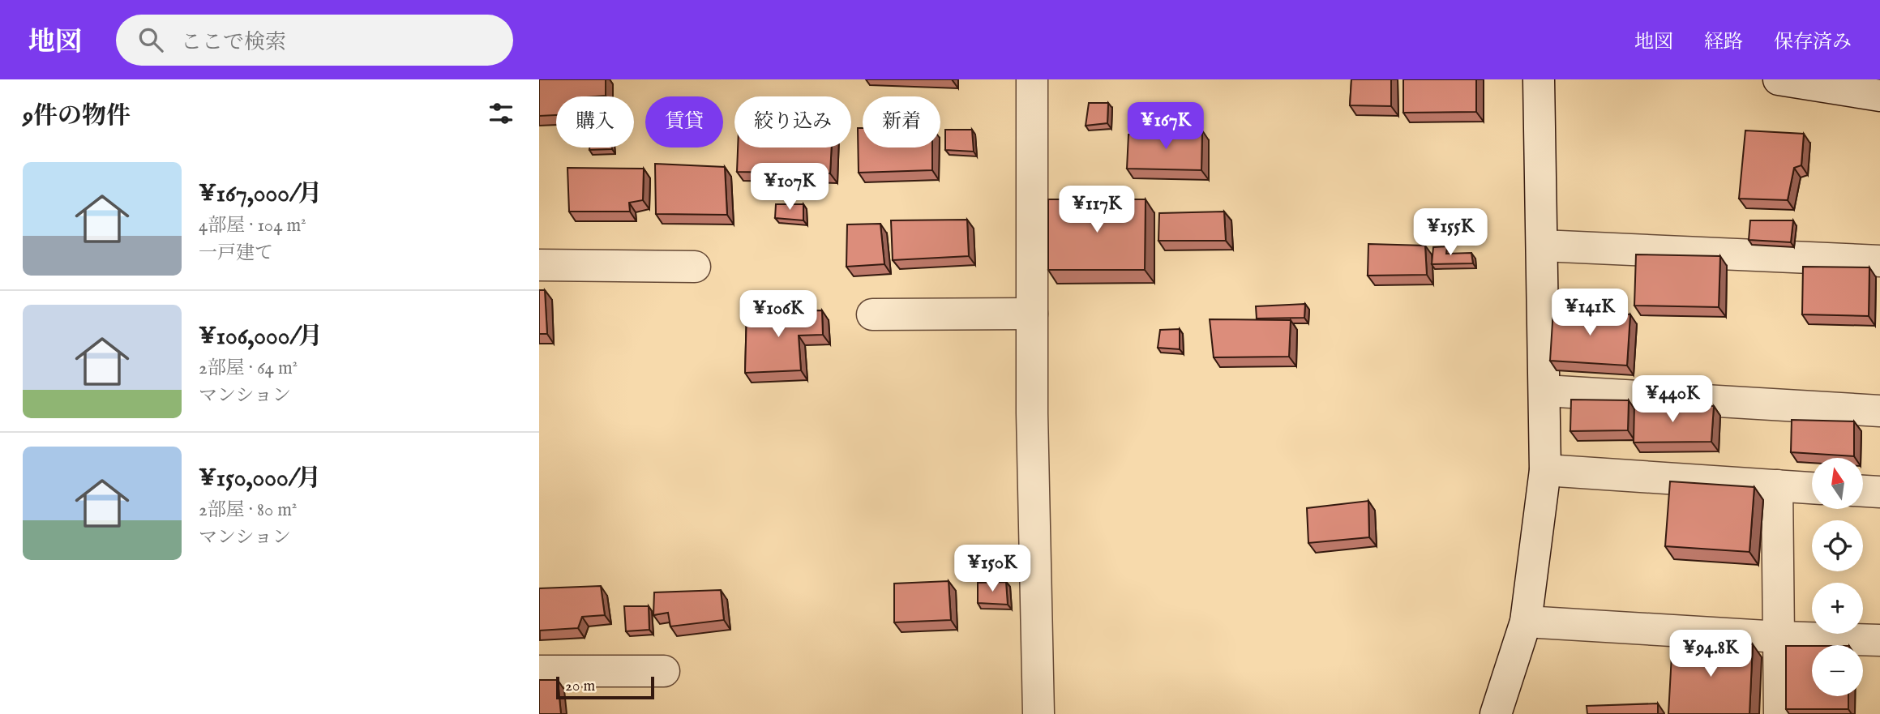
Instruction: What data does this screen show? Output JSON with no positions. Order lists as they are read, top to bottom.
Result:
{
  "scale_bar": "20 m",
  "north": "top",
  "page": {
    "header": "地図",
    "search": "ここで検索",
    "nav": ["地図", "経路", "保存済み"],
    "heading": "9件の物件",
    "chip": [
      "購入",
      "賃貸",
      "絞り込み",
      "新着"
    ],
    "price": [
      "¥167K",
      "¥107K",
      "¥117K",
      "¥155K",
      "¥141K",
      "¥106K",
      "¥440K",
      "¥150K",
      "¥94.8K"
    ],
    "list": [
      {
        "name": "¥167,000/月",
        "note": "4部屋 · 104 m² · 一戸建て"
      },
      {
        "name": "¥106,000/月",
        "note": "2部屋 · 64 m² · マンション"
      },
      {
        "name": "¥150,000/月",
        "note": "2部屋 · 80 m² · マンション"
      }
    ],
    "map_buttons": ["+", "−"],
    "scale": "20 m"
  }
}
